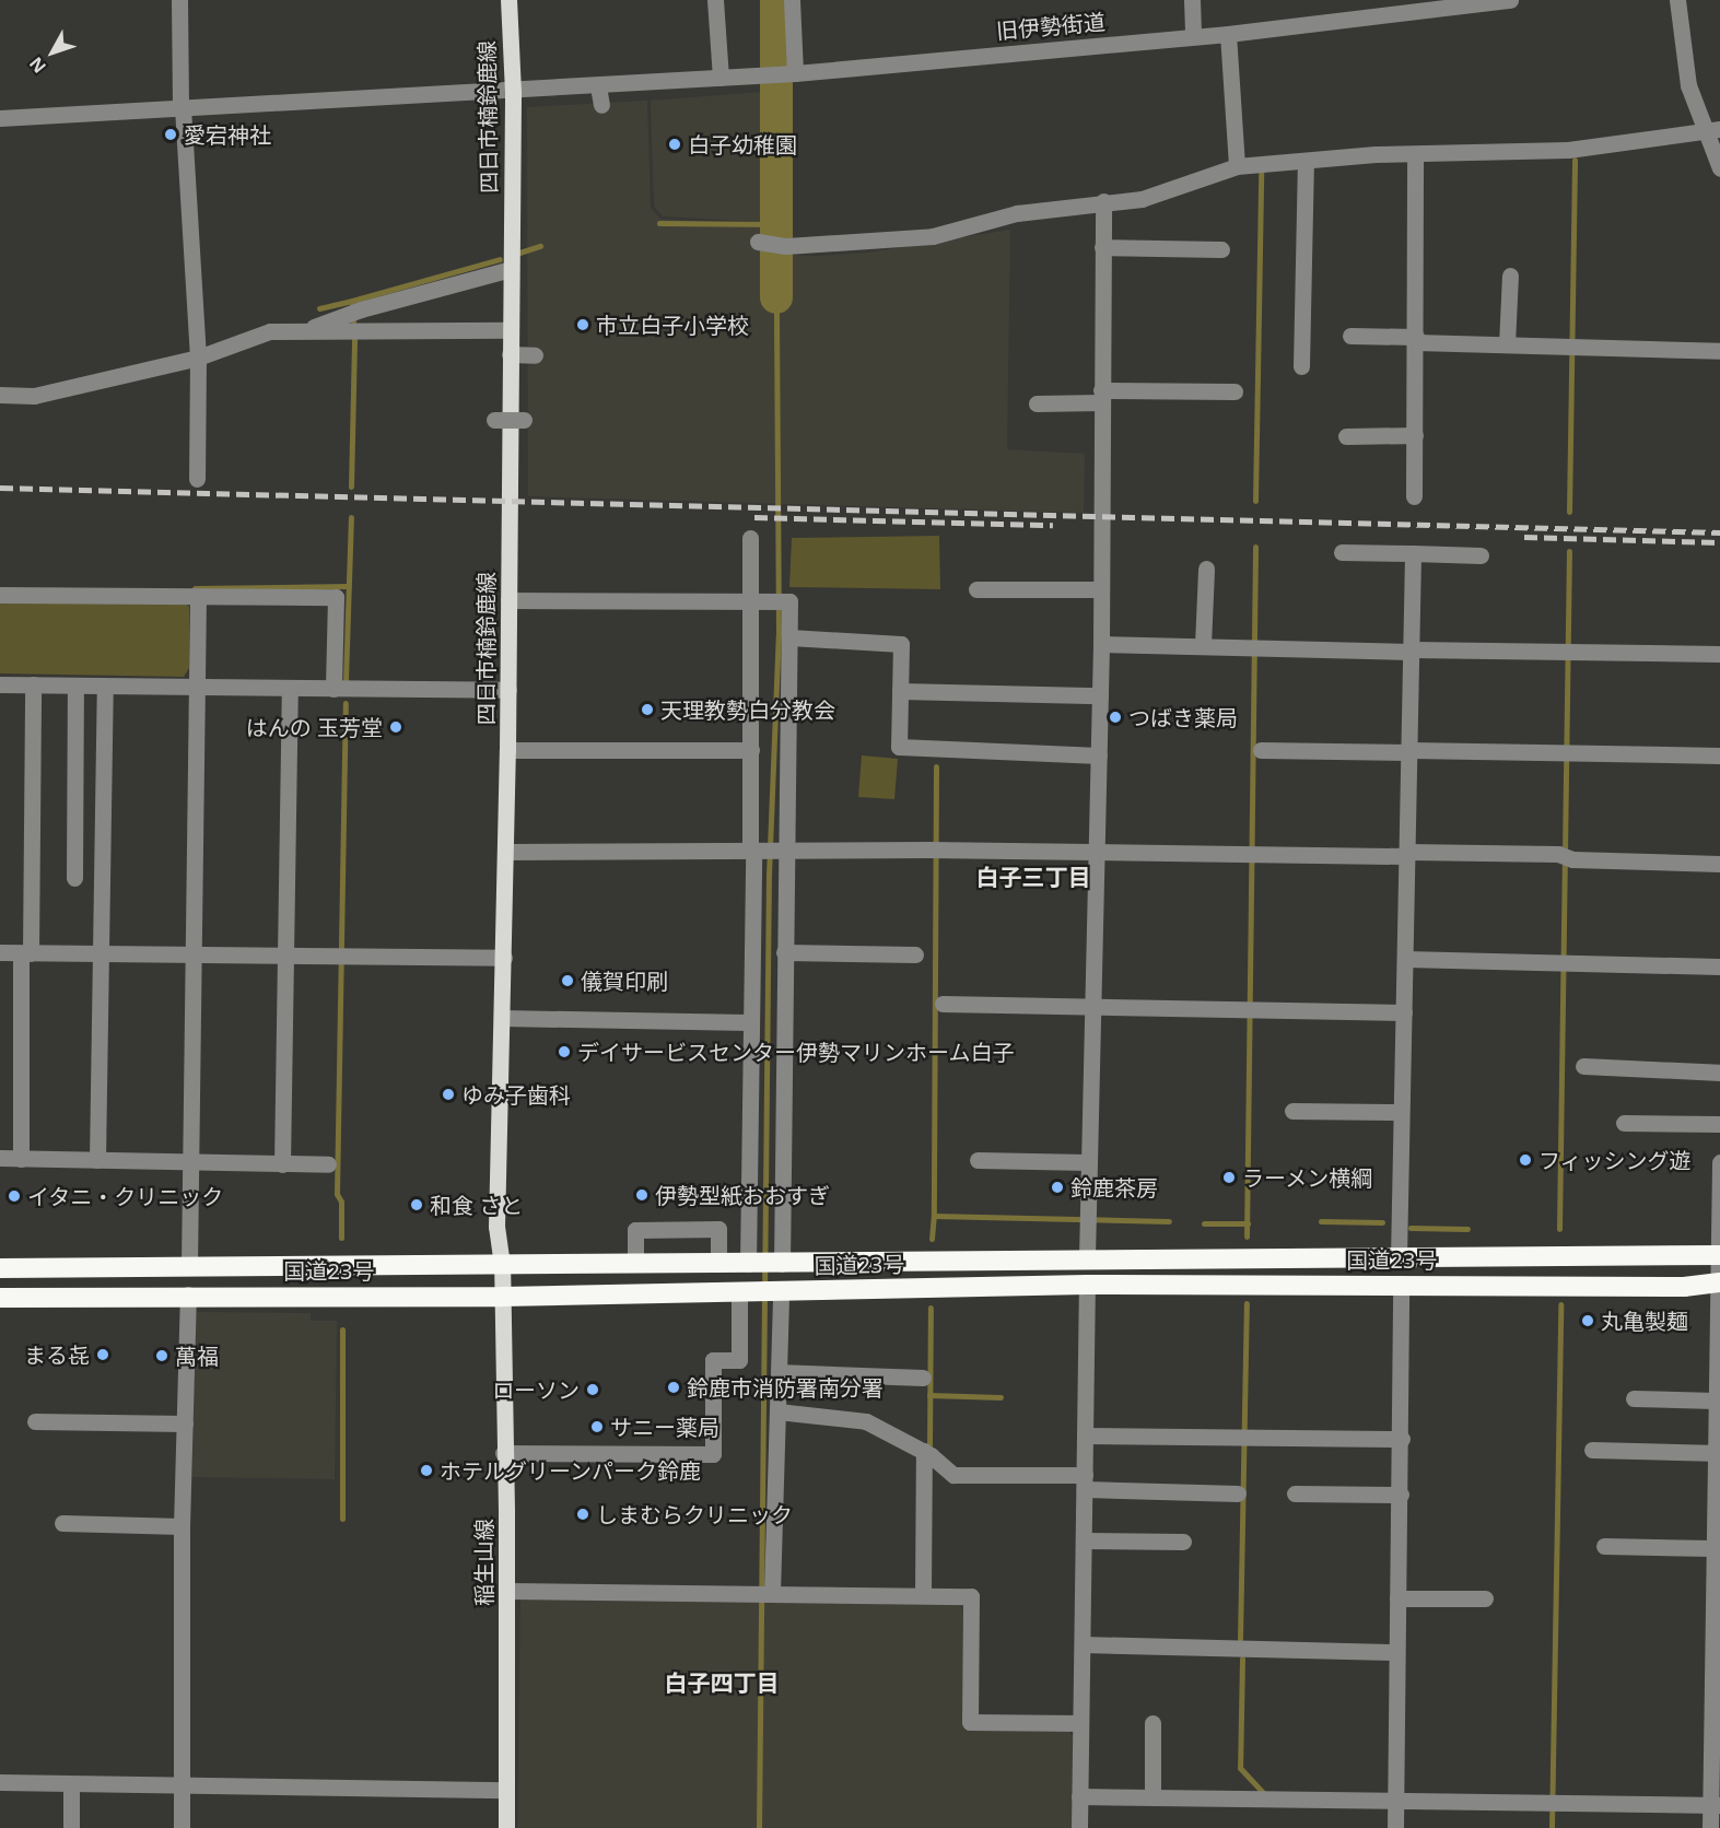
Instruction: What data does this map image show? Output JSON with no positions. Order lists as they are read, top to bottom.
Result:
{
  "streets": {
    "highway": ["国道23号"],
    "main road": ["四日市楠鈴鹿線", "稲生山線"],
    "street": ["旧伊勢街道"]
  },
  "crossings": [
    ["旧伊勢街道", "四日市楠鈴鹿線"],
    ["四日市楠鈴鹿線", "国道23号"],
    ["四日市楠鈴鹿線", "稲生山線"],
    ["国道23号", "稲生山線"]
  ],
  "districts": ["白子三丁目", "白子四丁目"],
  "places": [
    "愛宕神社",
    "白子幼稚園",
    "市立白子小学校",
    "天理教勢白分教会",
    "つばき薬局",
    "はんの 玉芳堂",
    "儀賀印刷",
    "デイサービスセンター伊勢マリンホーム白子",
    "ゆみ子歯科",
    "フィッシング遊",
    "ラーメン横綱",
    "鈴鹿茶房",
    "伊勢型紙おおすぎ",
    "イタニ・クリニック",
    "和食 さと",
    "丸亀製麺",
    "まる㐂",
    "萬福",
    "鈴鹿市消防署南分署",
    "ローソン",
    "サニー薬局",
    "ホテルグリーンパーク鈴鹿",
    "しまむらクリニック"
  ],
  "north": "bottom left"
}
